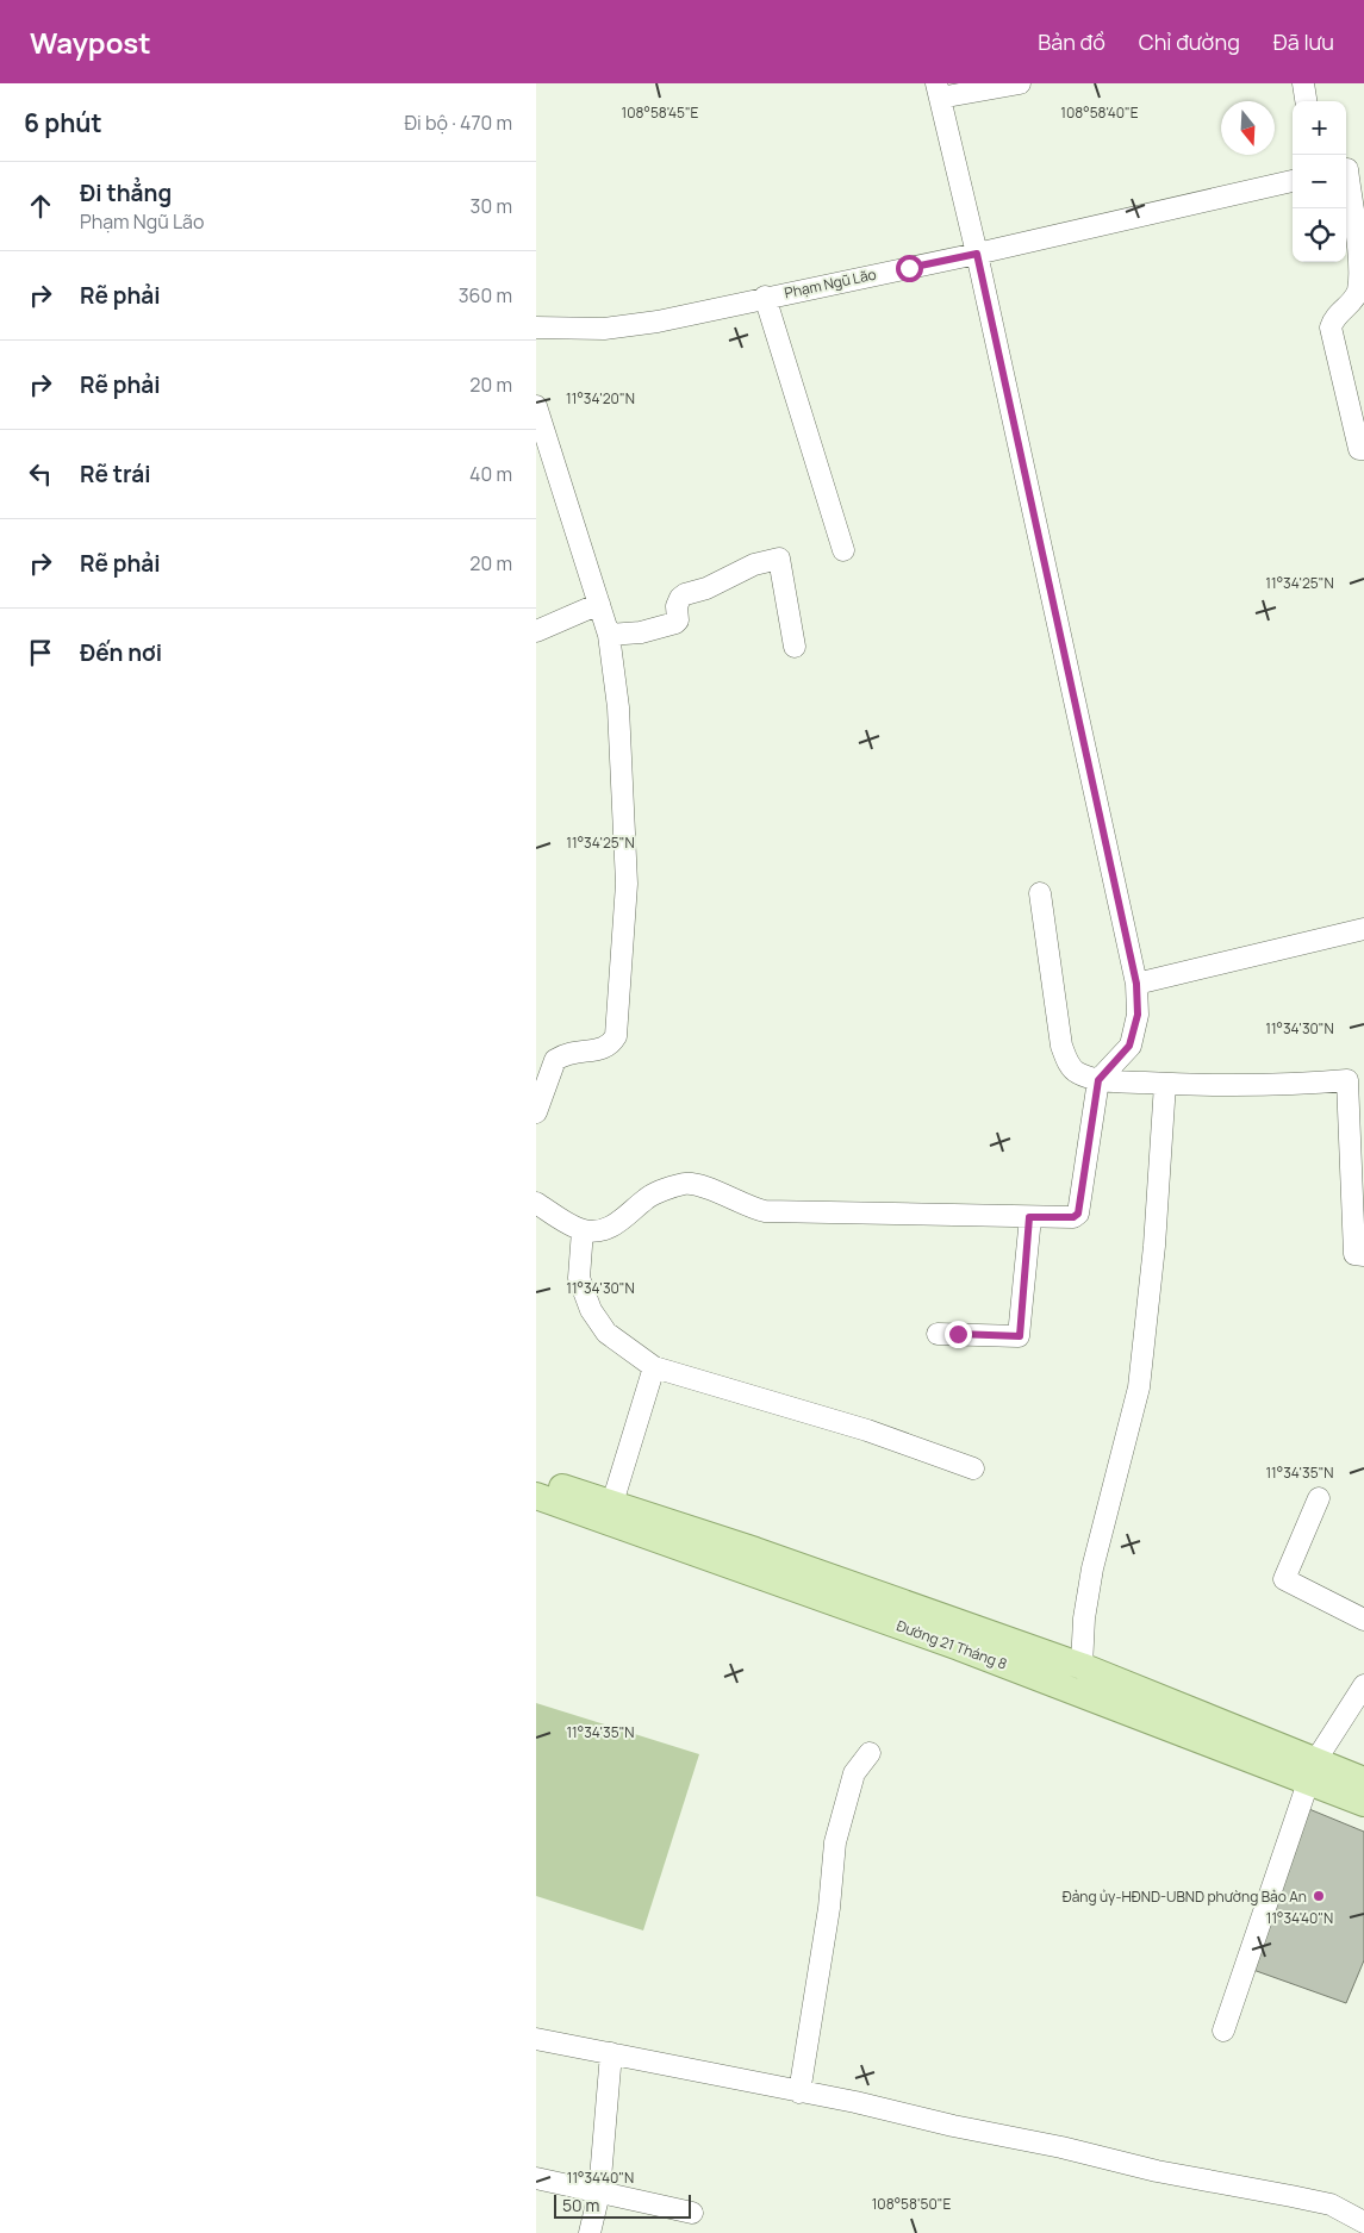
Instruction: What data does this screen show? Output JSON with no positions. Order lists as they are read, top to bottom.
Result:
{
  "streets": {
    "main road": ["Đường 21 Tháng 8"],
    "street": ["Phạm Ngũ Lão"]
  },
  "places": ["Đảng ủy-HĐND-UBND phường Bảo An"],
  "scale_bar": "50 m",
  "north": "bottom",
  "page": {
    "header": "Waypost",
    "nav": ["Bản đồ", "Chỉ đường", "Đã lưu"],
    "heading": ["6 phút", "Đi bộ · 470 m"],
    "map_buttons": ["+", "−"],
    "list": [
      ["Đi thẳng", "Phạm Ngũ Lão", "30 m"],
      ["Rẽ phải", "360 m"],
      ["Rẽ phải", "20 m"],
      ["Rẽ trái", "40 m"],
      ["Rẽ phải", "20 m"],
      "Đến nơi"
    ],
    "scale": "50 m"
  },
  "coordinates": [
    "108°58'45\"E",
    "108°58'40\"E",
    "11°34'20\"N",
    "11°34'25\"N",
    "11°34'30\"N",
    "11°34'35\"N",
    "11°34'40\"N",
    "108°58'50\"E"
  ]
}
